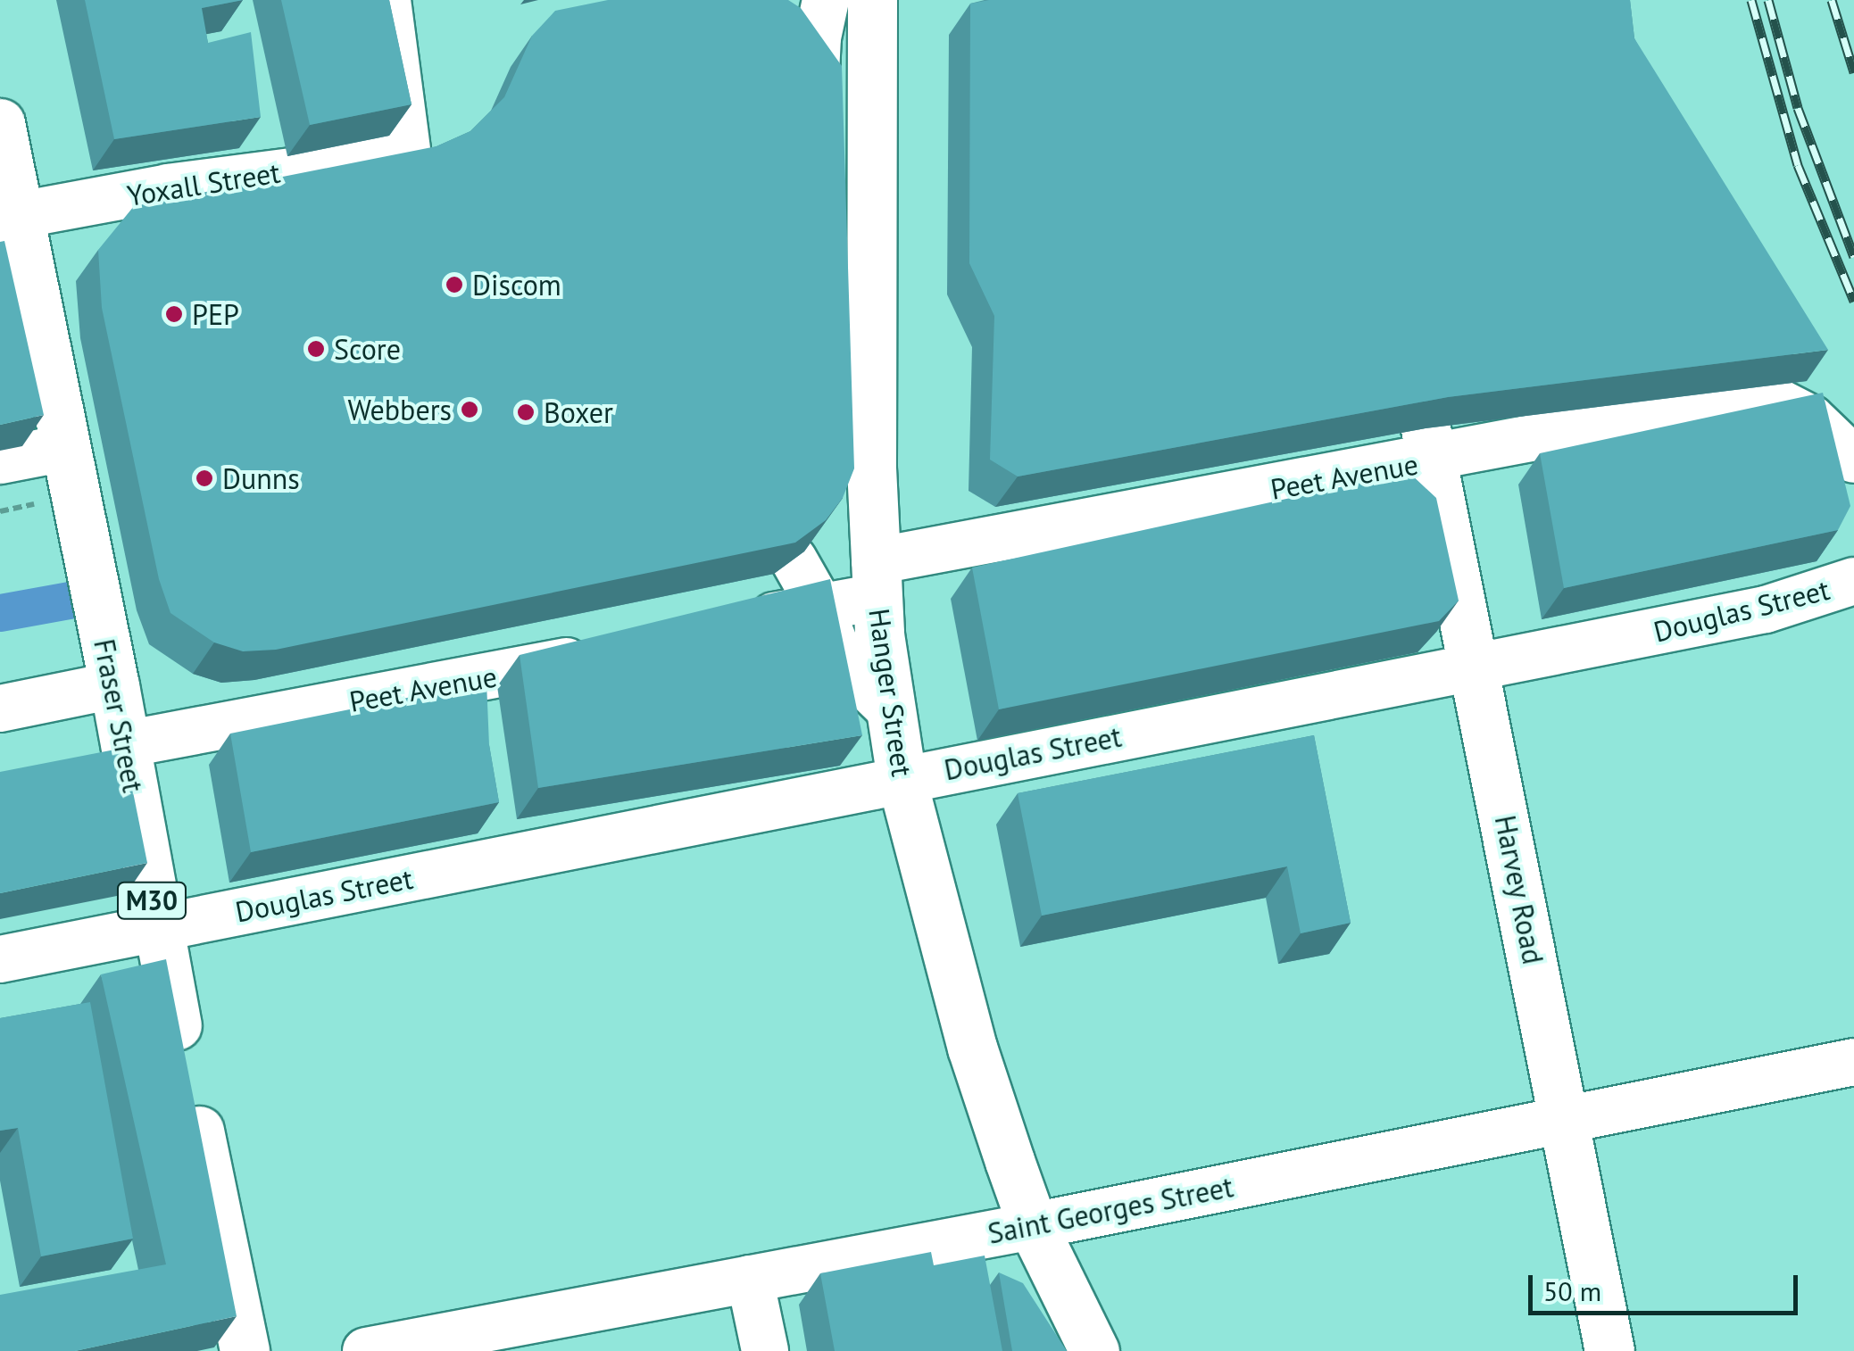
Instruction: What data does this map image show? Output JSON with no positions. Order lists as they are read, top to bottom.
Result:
{
  "streets": {
    "main road": [
      "Hanger Street",
      "Fraser Street",
      "Harvey Road",
      "M30"
    ],
    "street": [
      "Yoxall Street",
      "Peet Avenue",
      "Douglas Street",
      "Saint Georges Street"
    ]
  },
  "crossings": [
    ["Yoxall Street", "M30"],
    ["Peet Avenue", "Hanger Street"],
    ["Peet Avenue", "Fraser Street"],
    ["Peet Avenue", "Harvey Road"],
    ["Douglas Street", "Hanger Street"],
    ["Douglas Street", "Fraser Street"],
    ["Douglas Street", "Harvey Road"],
    ["Hanger Street", "Saint Georges Street"],
    ["Fraser Street", "M30"],
    ["Harvey Road", "Saint Georges Street"]
  ],
  "places": [
    "Discom",
    "PEP",
    "Score",
    "Webbers",
    "Boxer",
    "Dunns"
  ],
  "scale_bar": "50 m"
}
